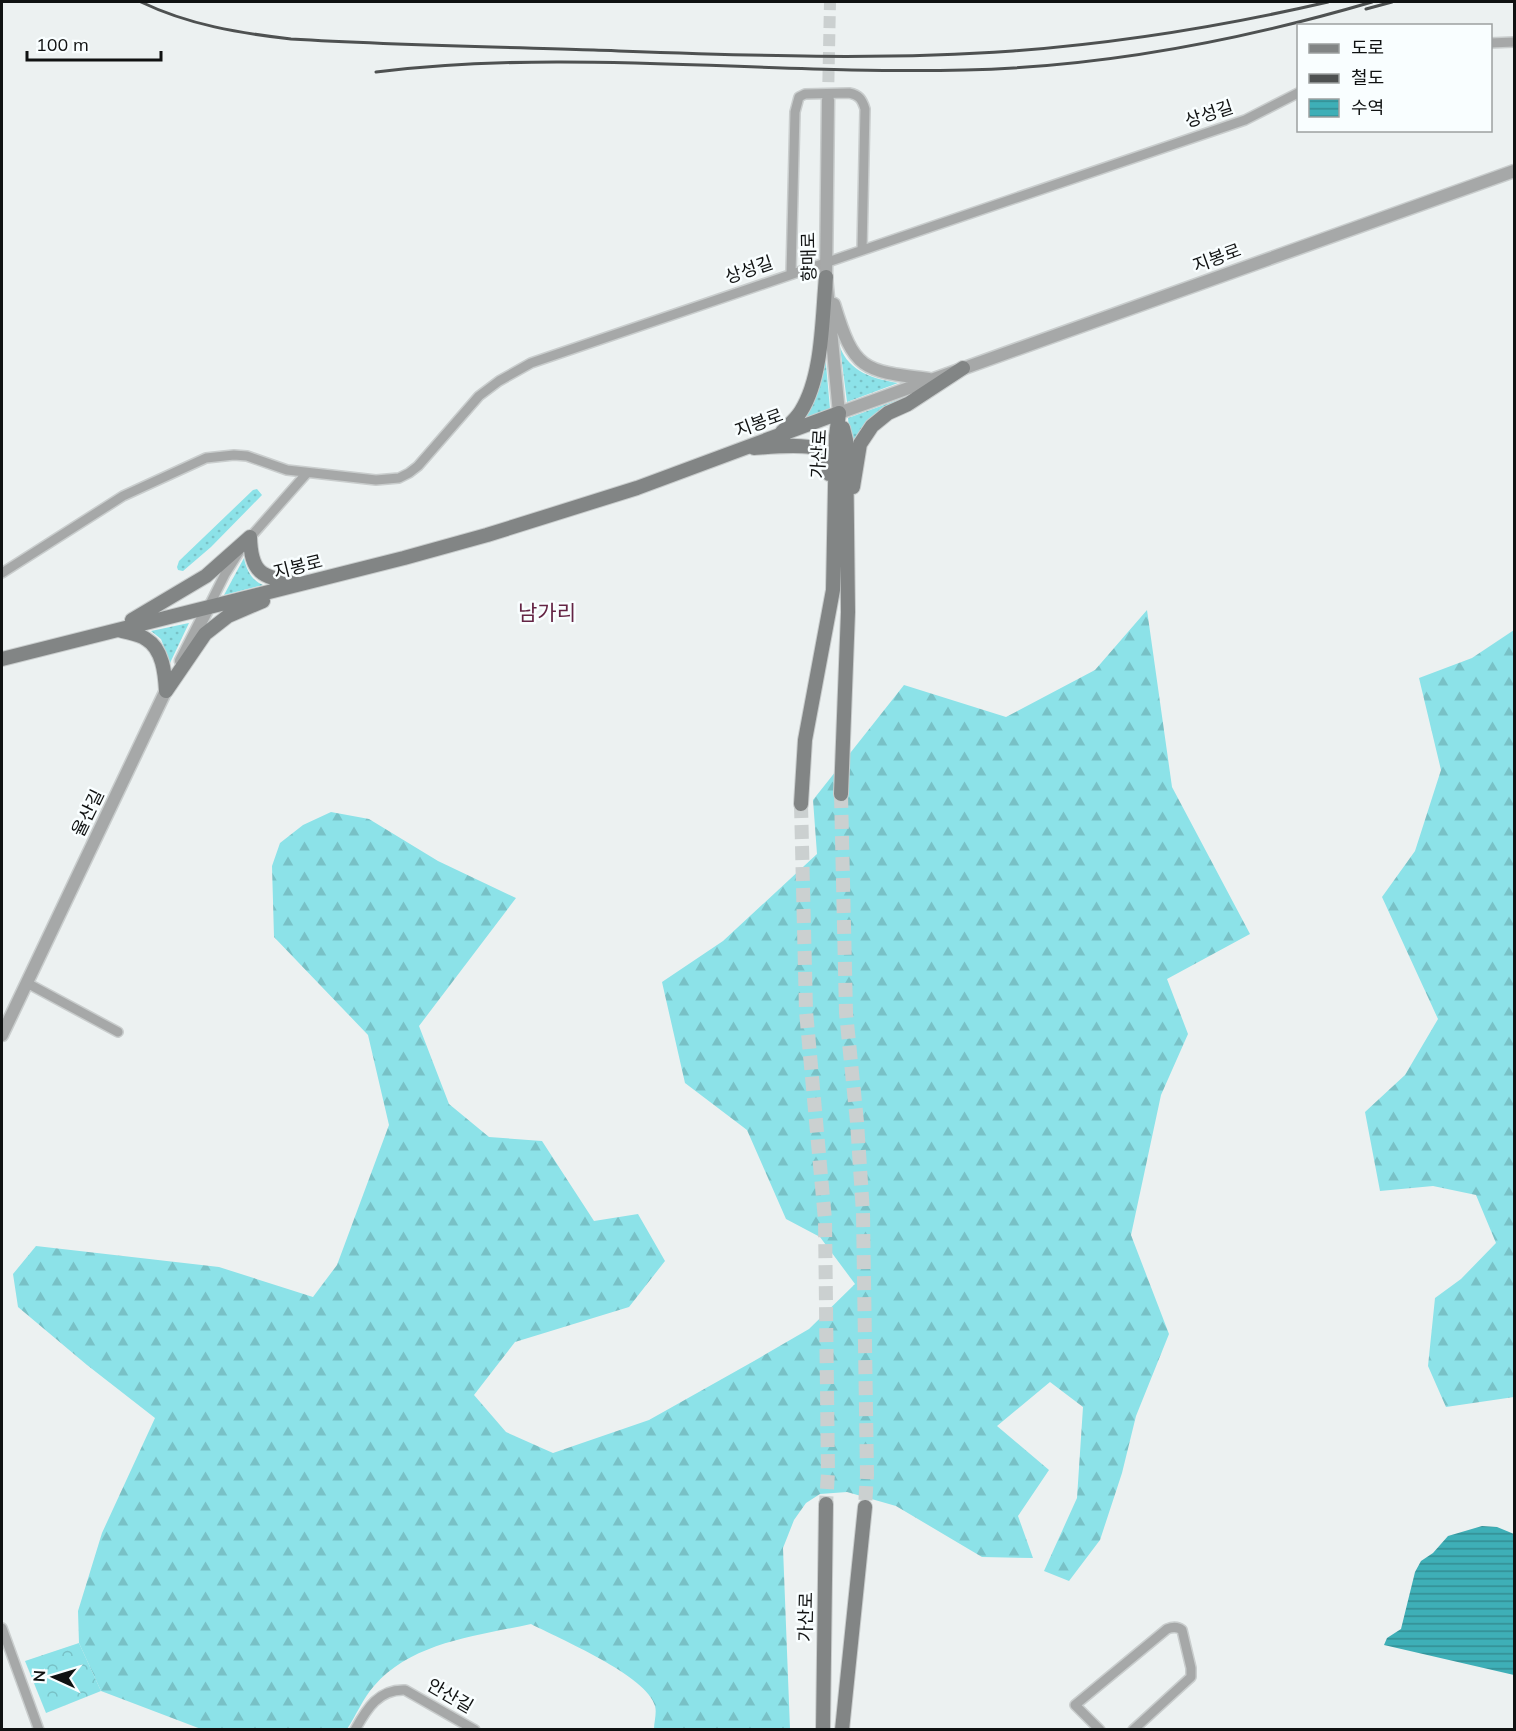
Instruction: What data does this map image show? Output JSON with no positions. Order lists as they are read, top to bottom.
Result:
{
  "streets": {
    "main road": ["지봉로", "가산로"],
    "street": [
      "상성길",
      "향매로",
      "율산길",
      "안산길"
    ]
  },
  "crossings": [
    ["상성길", "향매로"],
    ["향매로", "지봉로"],
    ["향매로", "가산로"],
    ["지봉로", "가산로"],
    ["지봉로", "율산길"]
  ],
  "districts": ["남가리"],
  "legend": ["도로", "철도", "수역"],
  "scale_bar": "100 m",
  "north": "left"
}
